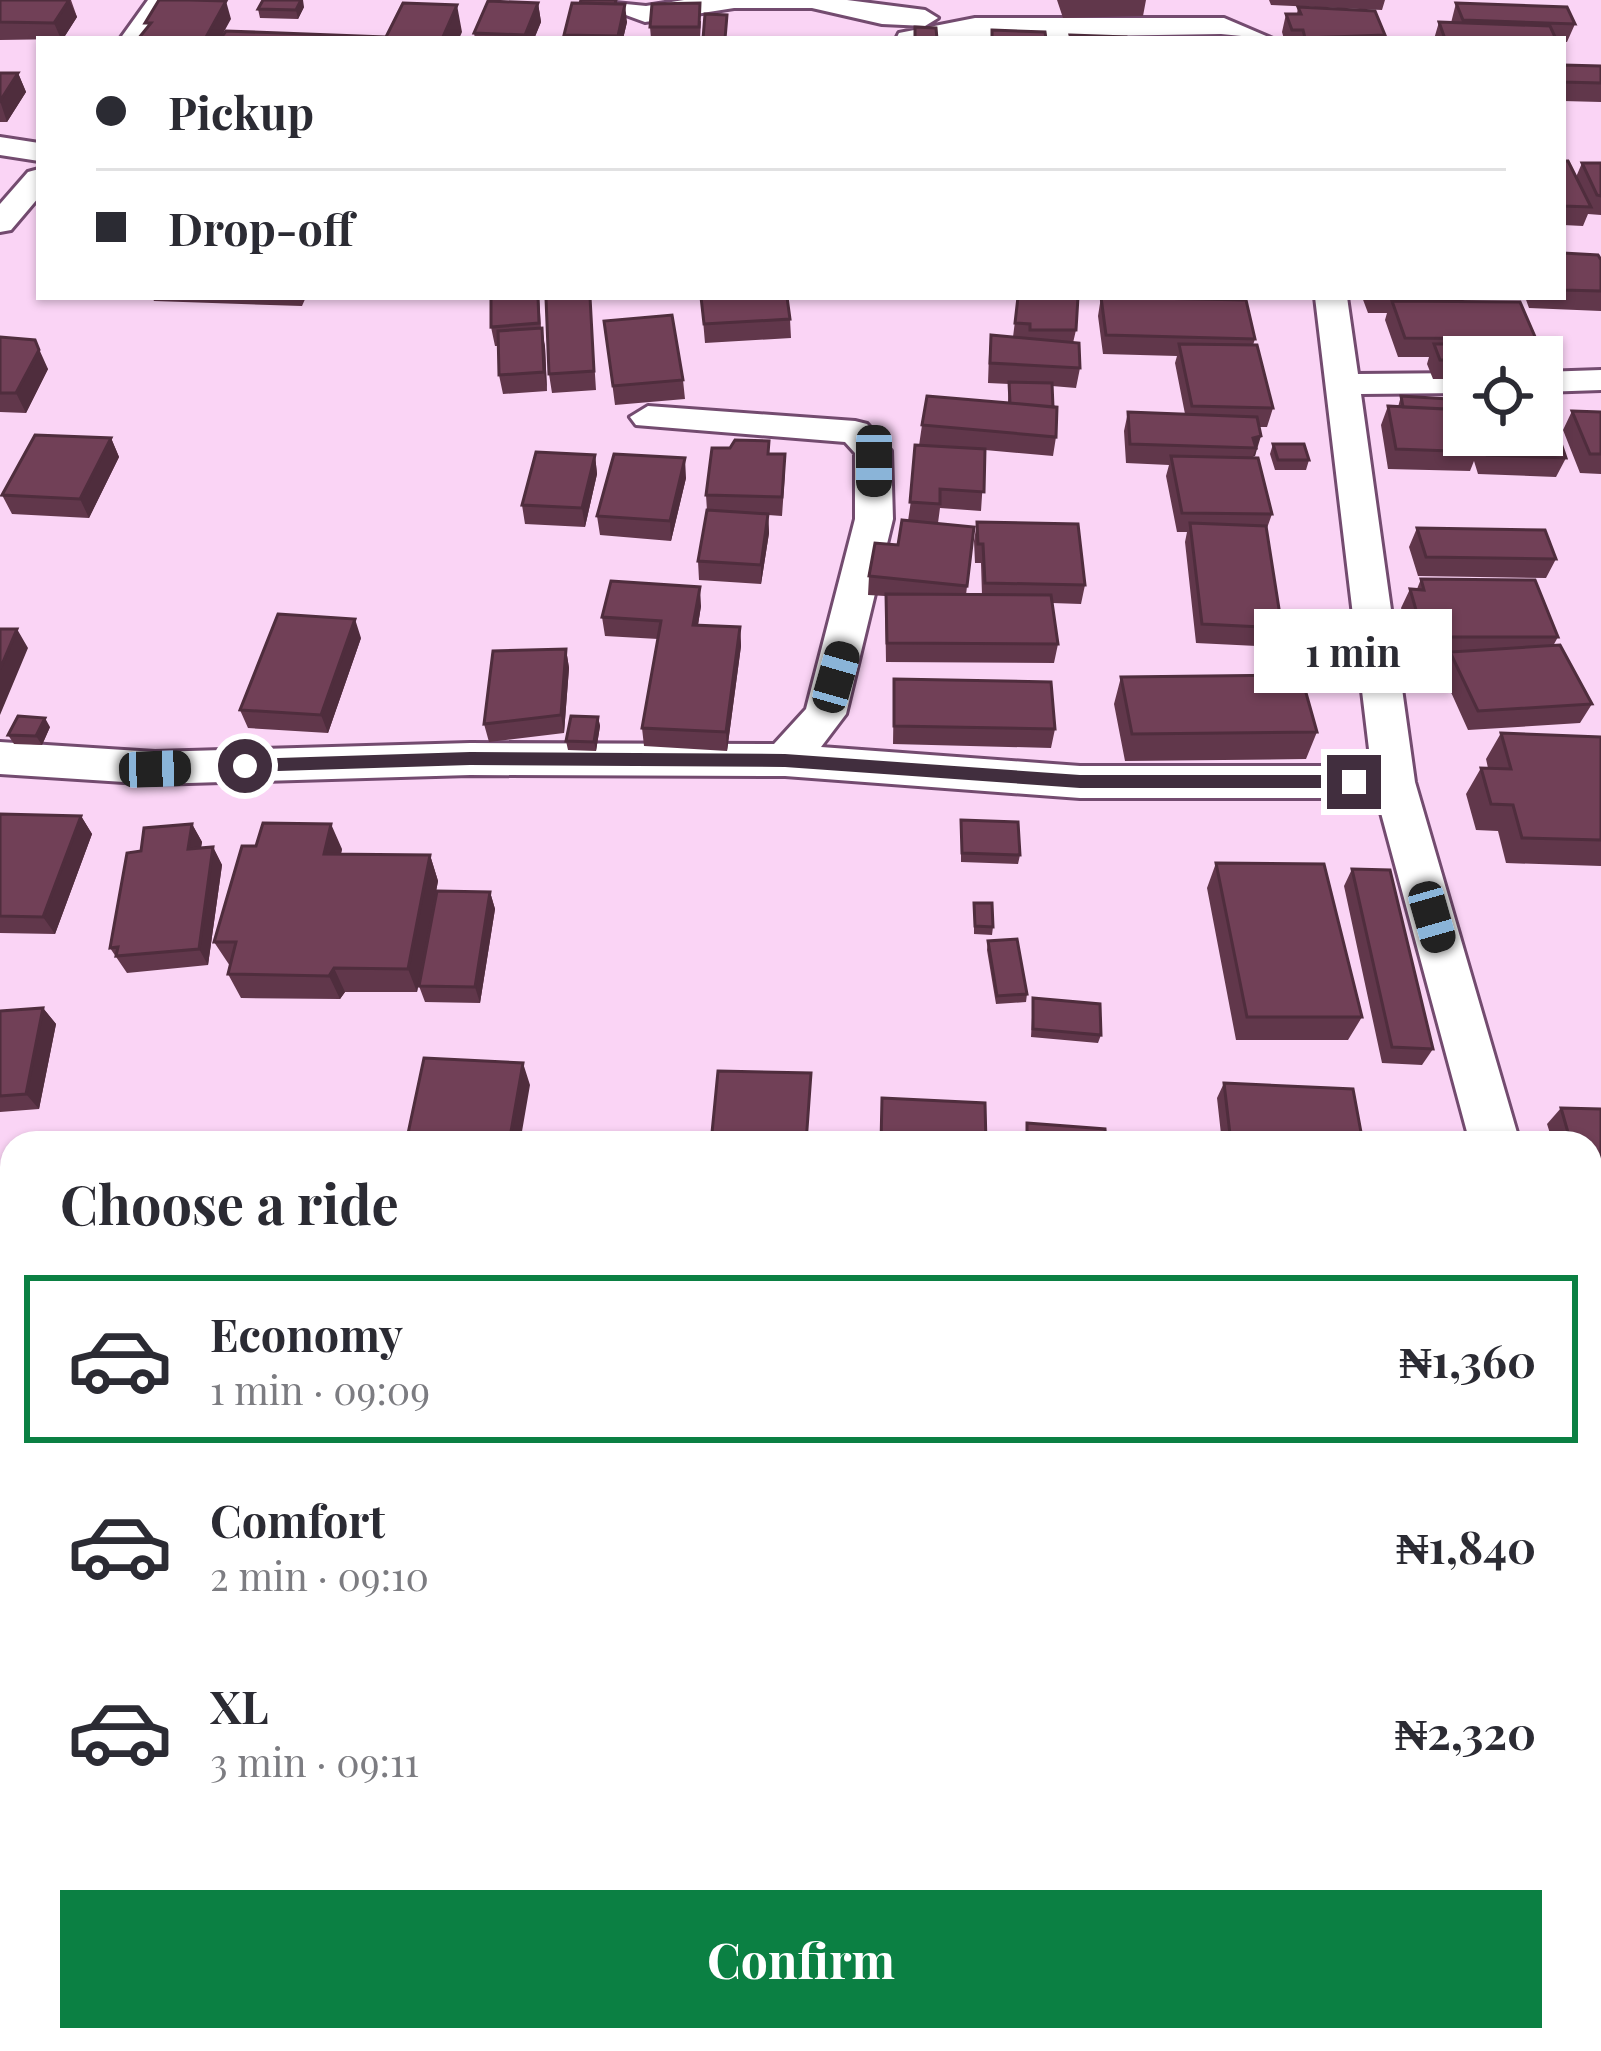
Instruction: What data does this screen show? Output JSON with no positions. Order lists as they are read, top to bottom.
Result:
{
  "page": {
    "banner": ["Pickup", "Drop-off"],
    "bubble": "1 min",
    "heading": "Choose a ride",
    "list": [
      {
        "name": "Economy",
        "note": "1 min · 09:09",
        "value": "₦1,360"
      },
      {
        "name": "Comfort",
        "note": "2 min · 09:10",
        "value": "₦1,840"
      },
      {
        "name": "XL",
        "note": "3 min · 09:11",
        "value": "₦2,320"
      }
    ],
    "buttons": "Confirm"
  }
}
